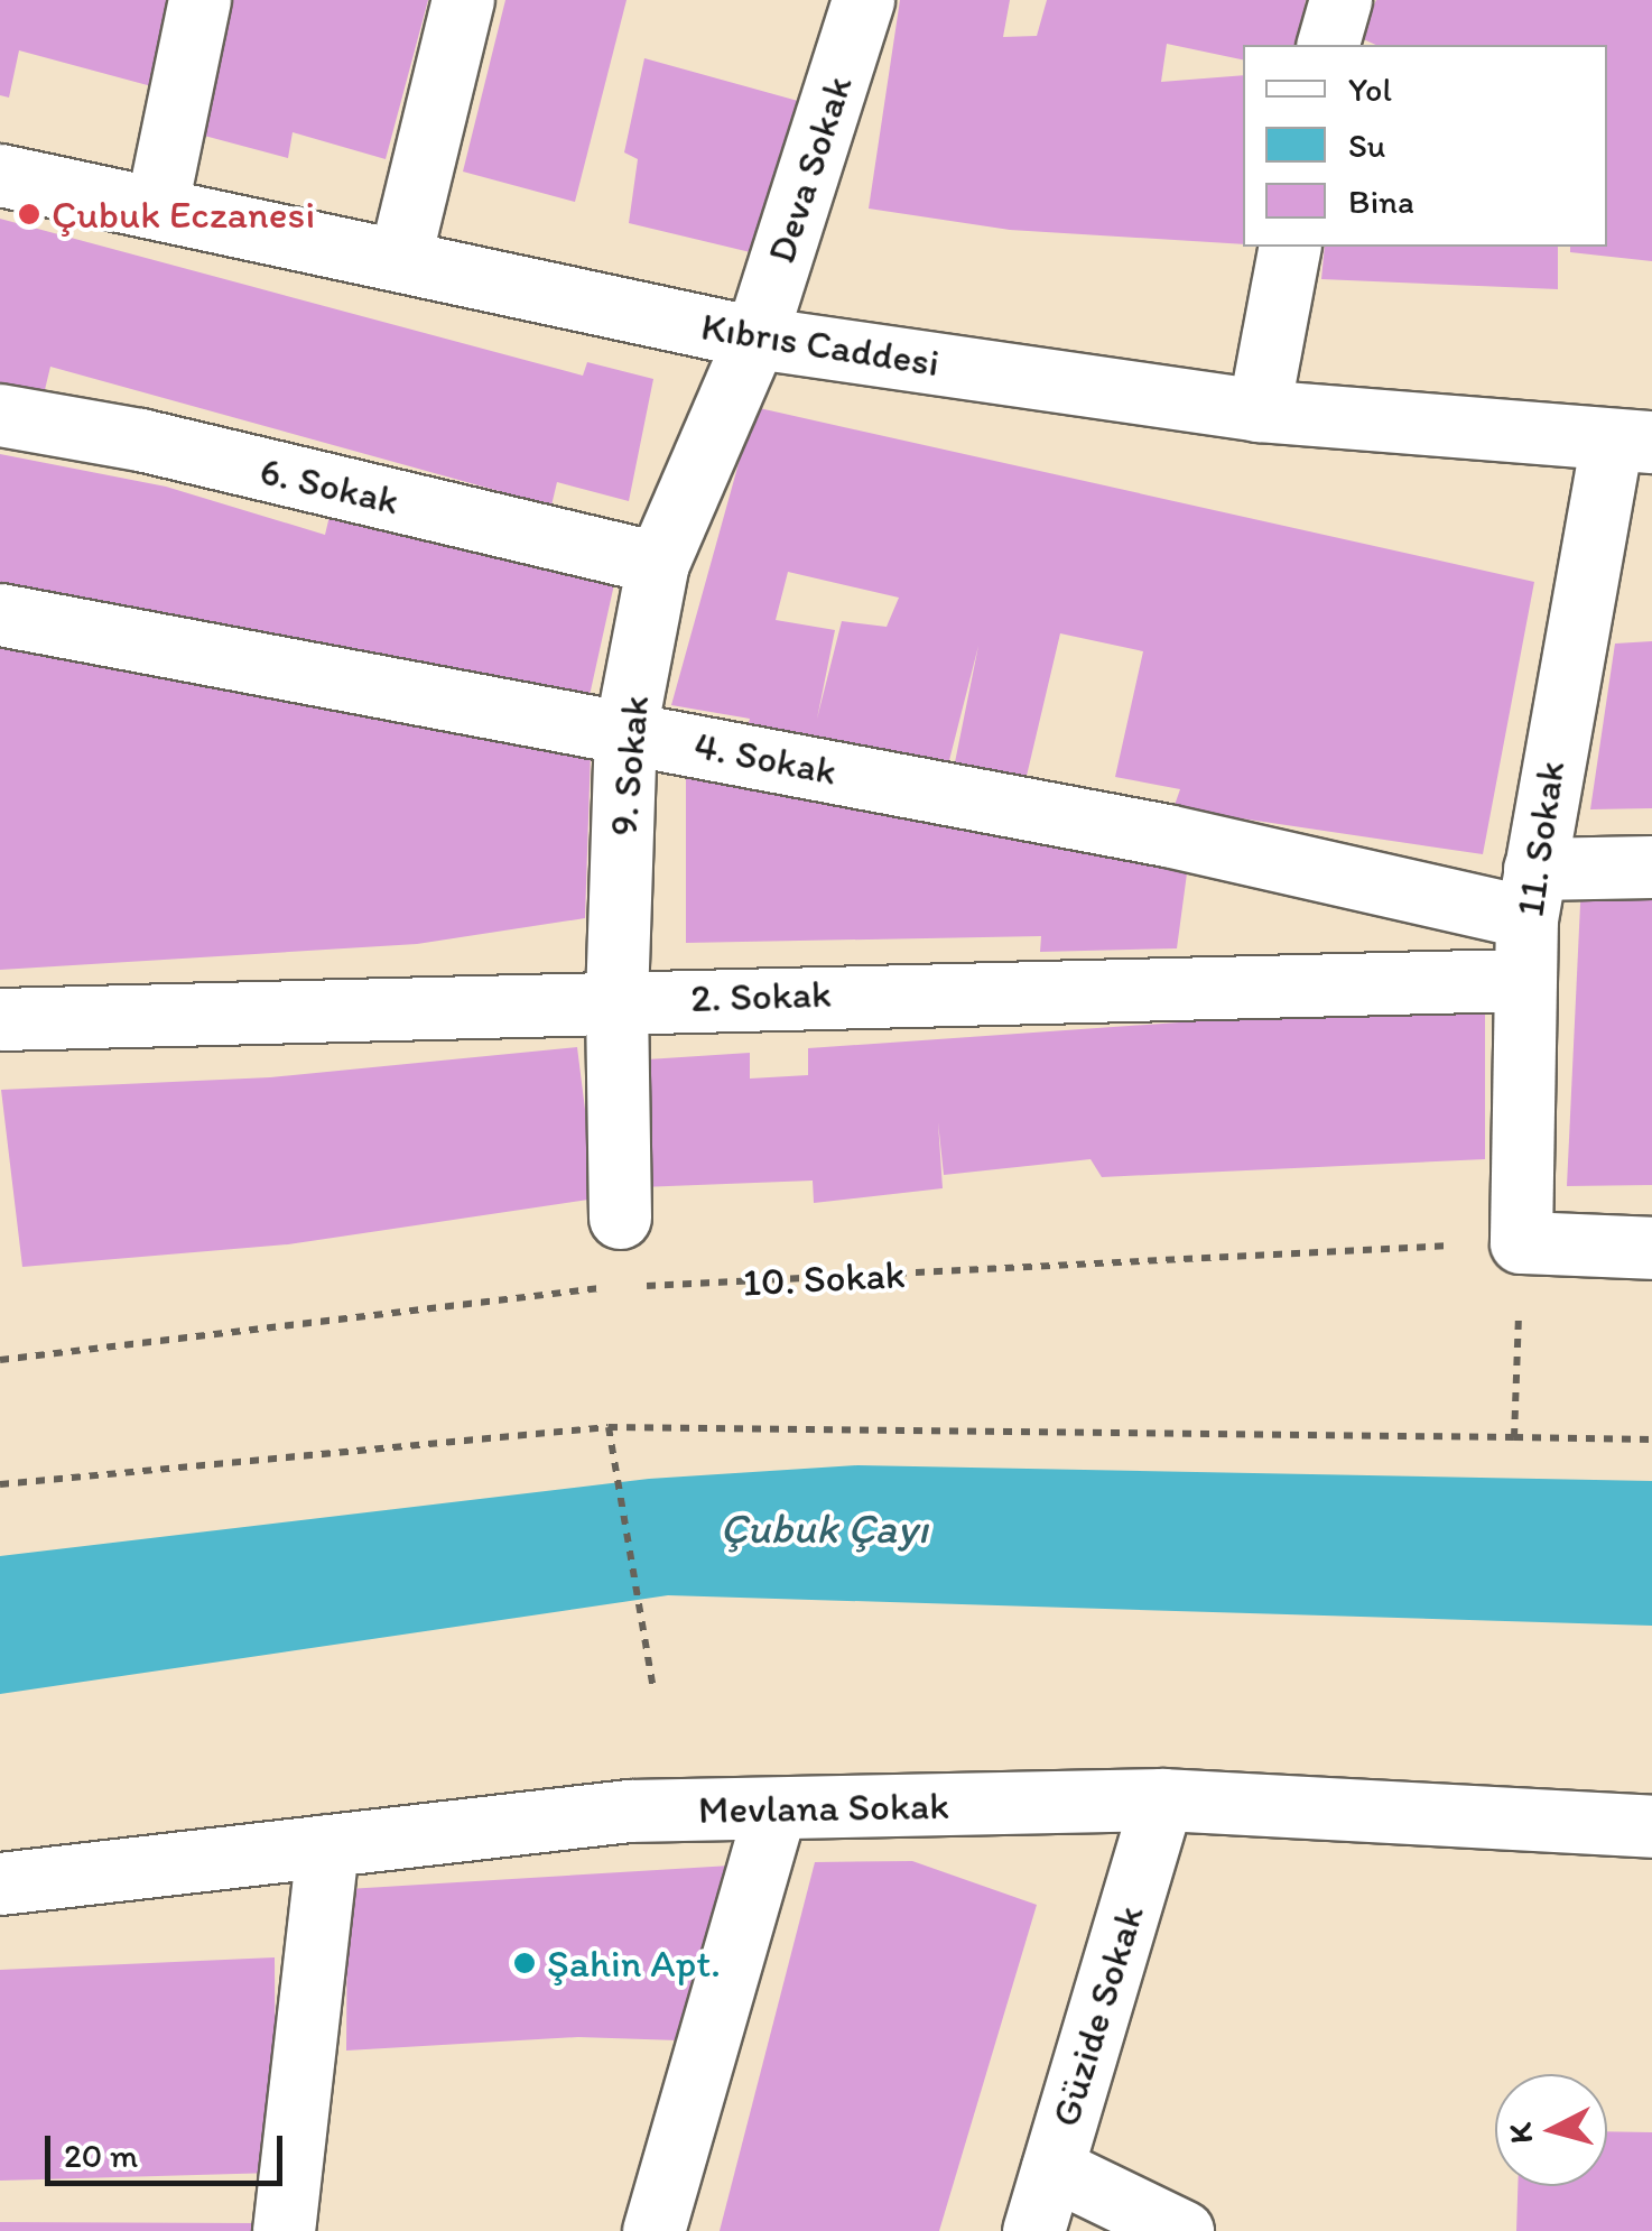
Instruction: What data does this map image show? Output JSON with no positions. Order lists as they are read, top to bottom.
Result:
{
  "streets": {
    "street": [
      "Deva Sokak",
      "Kıbrıs Caddesi",
      "6. Sokak",
      "4. Sokak",
      "9. Sokak",
      "11. Sokak",
      "2. Sokak",
      "Mevlana Sokak",
      "Güzide Sokak"
    ],
    "path": ["10. Sokak"]
  },
  "crossings": [
    ["Deva Sokak", "Kıbrıs Caddesi"],
    ["Deva Sokak", "9. Sokak"],
    ["Kıbrıs Caddesi", "9. Sokak"],
    ["Kıbrıs Caddesi", "11. Sokak"],
    ["6. Sokak", "9. Sokak"],
    ["4. Sokak", "9. Sokak"],
    ["4. Sokak", "11. Sokak"],
    ["9. Sokak", "2. Sokak"],
    ["11. Sokak", "2. Sokak"],
    ["11. Sokak", "10. Sokak"],
    ["Mevlana Sokak", "Güzide Sokak"]
  ],
  "water": ["Çubuk Çayı"],
  "places": ["Çubuk Eczanesi", "Şahin Apt."],
  "legend": ["Yol", "Su", "Bina"],
  "scale_bar": "20 m",
  "north": "left"
}
